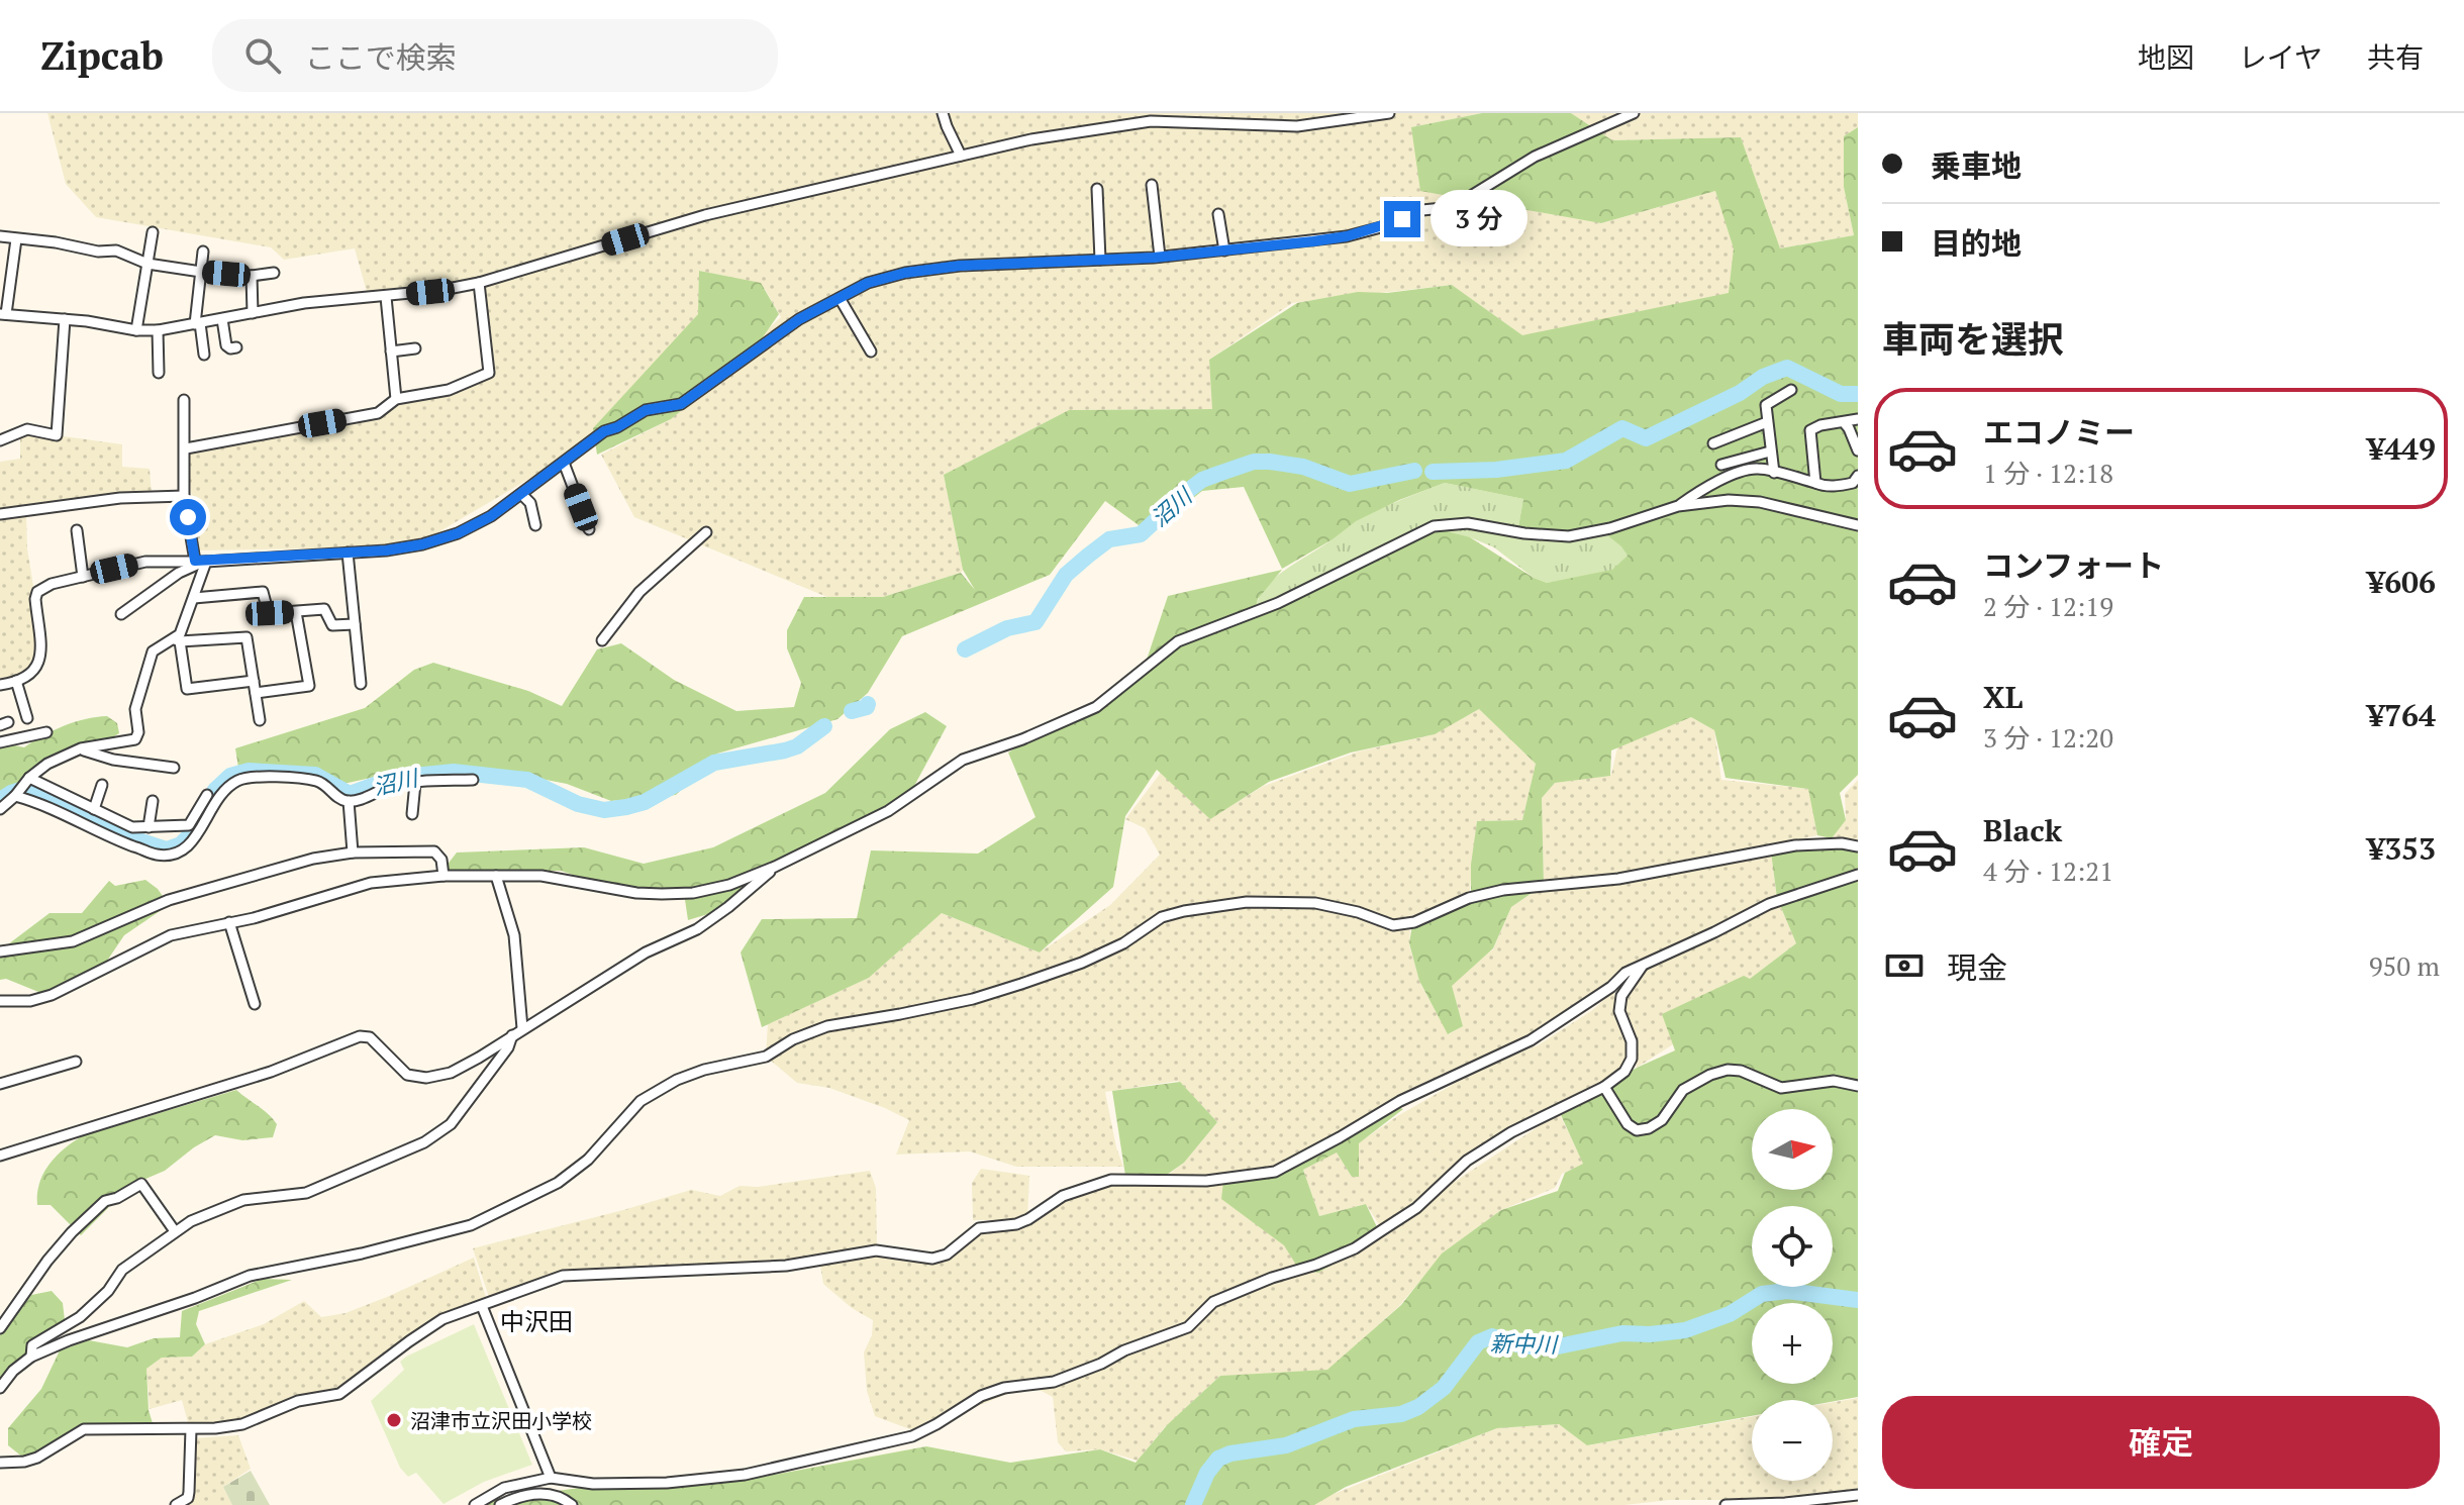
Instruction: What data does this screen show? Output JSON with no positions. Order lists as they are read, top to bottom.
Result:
{
  "districts": ["中沢田"],
  "water": ["沼川", "新中川"],
  "places": ["沼津市立沢田小学校"],
  "north": "right",
  "page": {
    "header": "Zipcab",
    "search": "ここで検索",
    "nav": ["地図", "レイヤ", "共有"],
    "banner": ["乗車地", "目的地"],
    "bubble": "3 分",
    "heading": "車両を選択",
    "list": [
      {
        "name": "エコノミー",
        "note": "1 分 · 12:18",
        "value": "¥449"
      },
      {
        "name": "コンフォート",
        "note": "2 分 · 12:19",
        "value": "¥606"
      },
      {
        "name": "XL",
        "note": "3 分 · 12:20",
        "value": "¥764"
      },
      {
        "name": "Black",
        "note": "4 分 · 12:21",
        "value": "¥353"
      }
    ],
    "pay": ["現金", "950 m"],
    "map_buttons": ["+", "−"],
    "buttons": "確定"
  }
}
